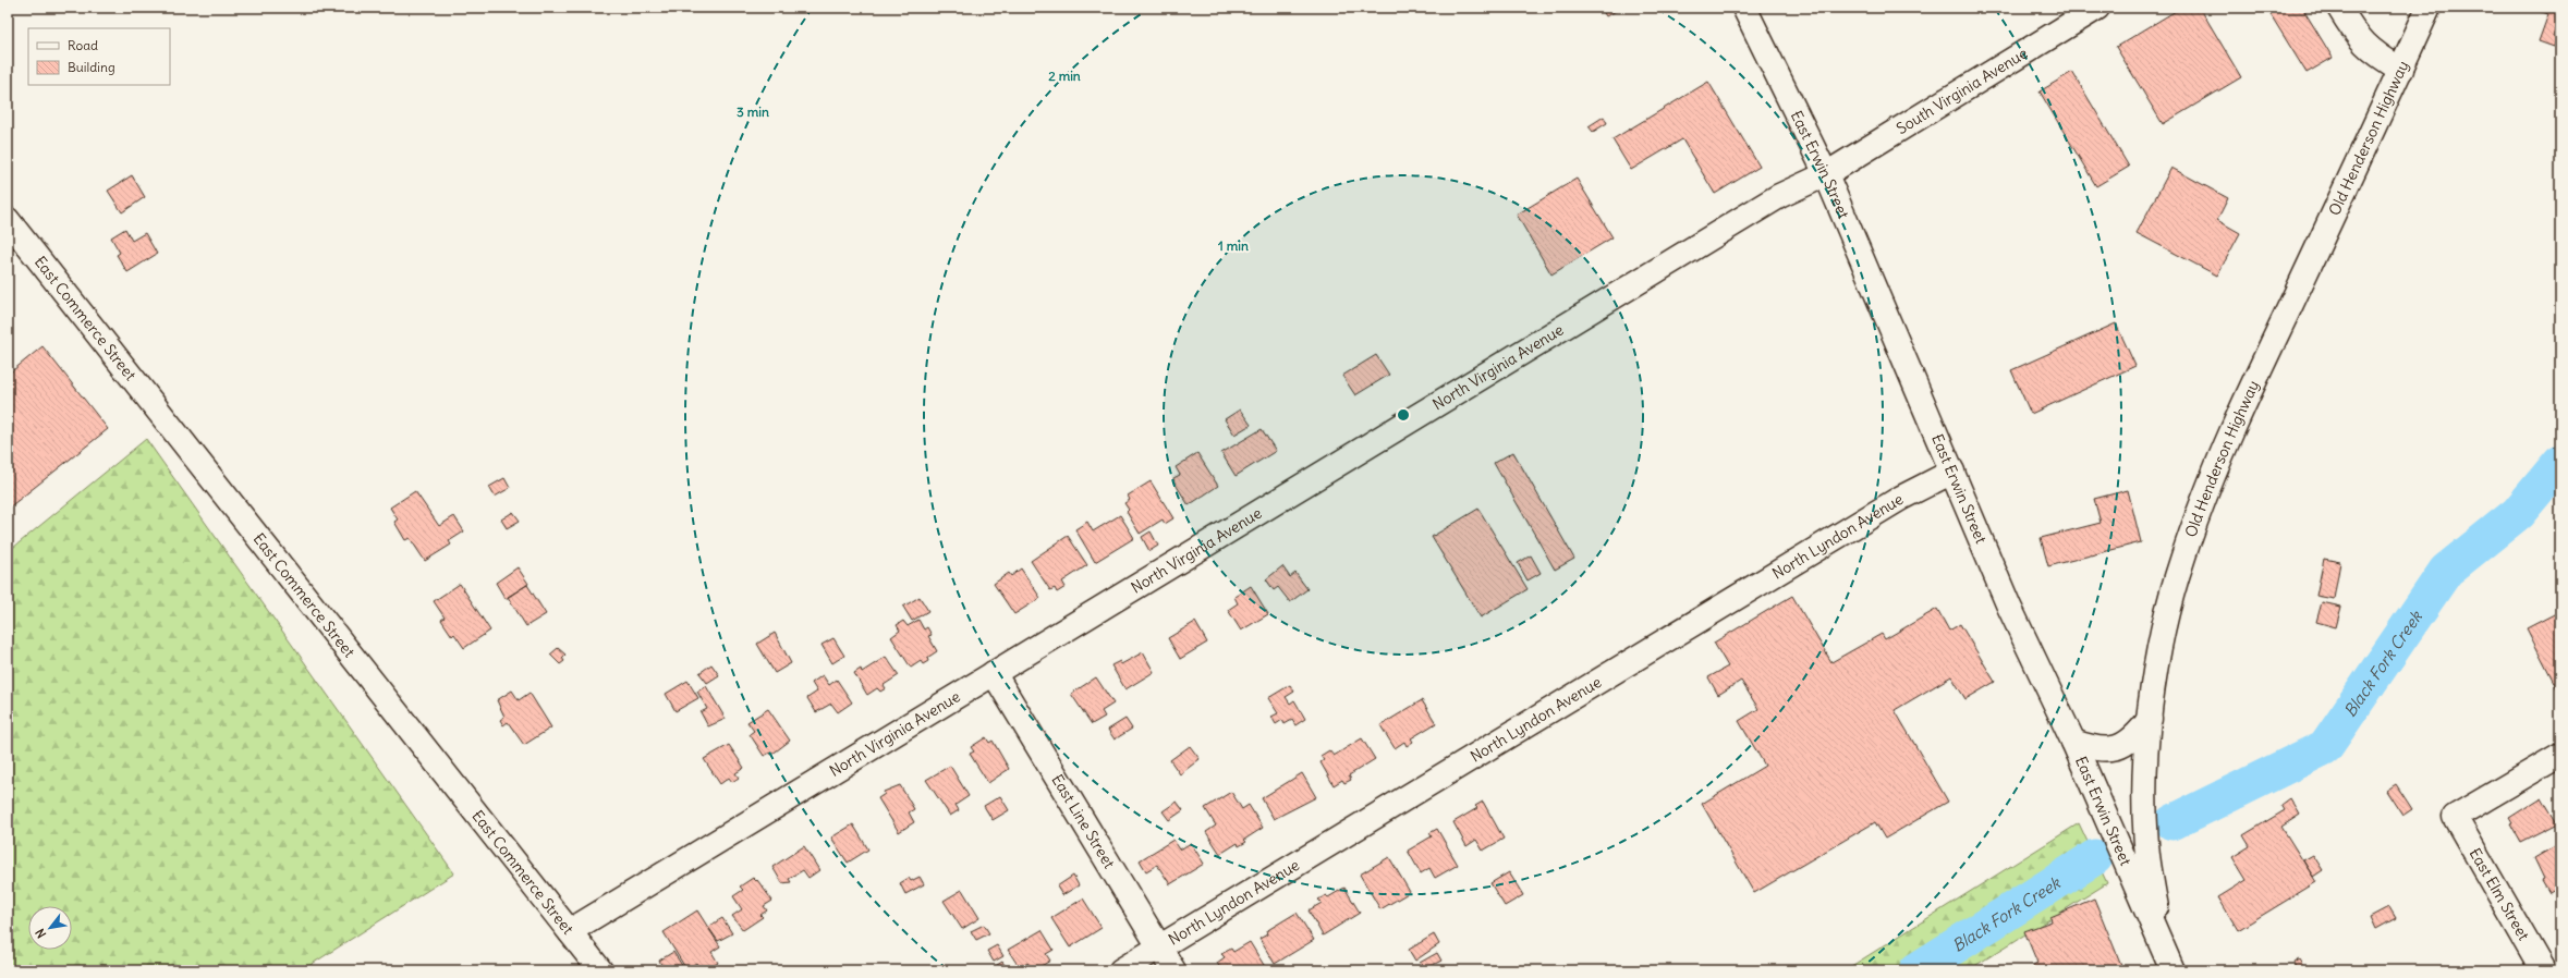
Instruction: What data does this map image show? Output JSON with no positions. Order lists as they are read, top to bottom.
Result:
{
  "streets": {
    "street": [
      "South Virginia Avenue",
      "Old Henderson Highway",
      "East Erwin Street",
      "East Commerce Street",
      "North Virginia Avenue",
      "North Lyndon Avenue",
      "East Line Street",
      "East Elm Street"
    ]
  },
  "crossings": [
    ["South Virginia Avenue", "East Erwin Street"],
    ["South Virginia Avenue", "North Virginia Avenue"],
    ["Old Henderson Highway", "East Erwin Street"],
    ["East Erwin Street", "North Virginia Avenue"],
    ["East Erwin Street", "North Lyndon Avenue"],
    ["East Commerce Street", "North Virginia Avenue"],
    ["North Virginia Avenue", "East Line Street"],
    ["North Lyndon Avenue", "East Line Street"]
  ],
  "water": ["Black Fork Creek"],
  "legend": ["Road", "Building"],
  "north": "bottom left",
  "rings": ["2 min", "3 min", "1 min"]
}
